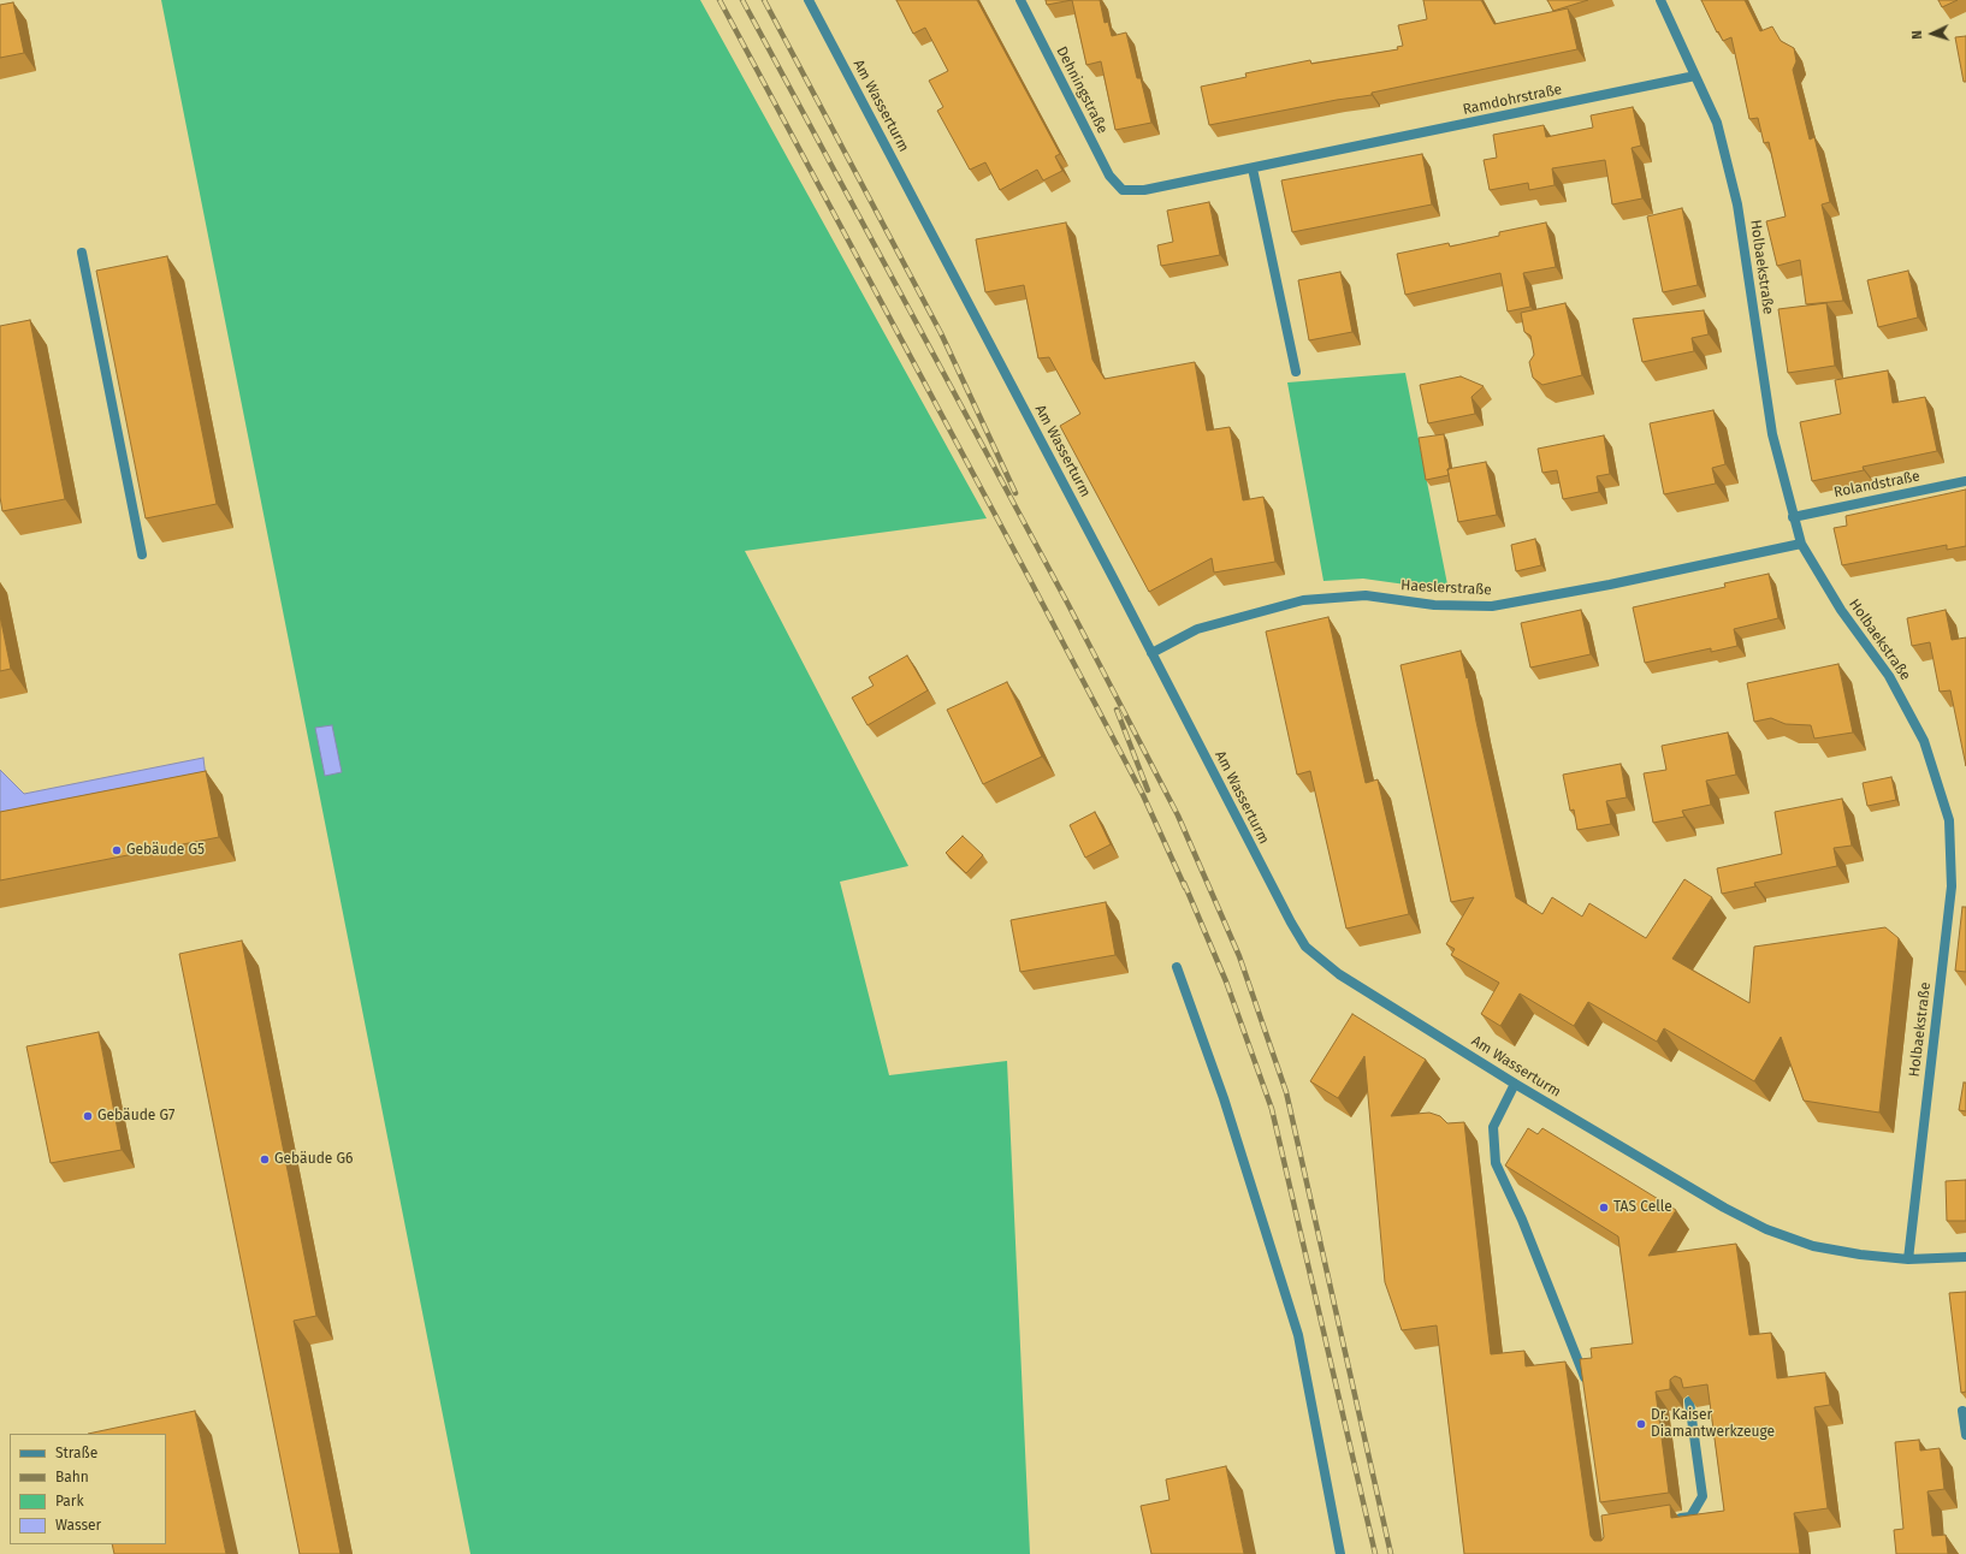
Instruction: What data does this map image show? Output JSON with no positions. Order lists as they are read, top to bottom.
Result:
{
  "streets": {
    "street": [
      "Dehningstraße",
      "Ramdohrstraße",
      "Am Wasserturm",
      "Holbaekstraße",
      "Rolandstraße",
      "Haeslerstraße"
    ]
  },
  "crossings": [
    ["Dehningstraße", "Ramdohrstraße"],
    ["Ramdohrstraße", "Holbaekstraße"],
    ["Am Wasserturm", "Holbaekstraße"],
    ["Am Wasserturm", "Haeslerstraße"],
    ["Holbaekstraße", "Rolandstraße"],
    ["Holbaekstraße", "Haeslerstraße"]
  ],
  "places": [
    "Gebäude G5",
    "Gebäude G7",
    "Gebäude G6",
    "TAS Celle",
    "Dr. Kaiser Diamantwerkzeuge"
  ],
  "legend": [
    "Straße",
    "Bahn",
    "Park",
    "Wasser"
  ],
  "north": "left"
}
